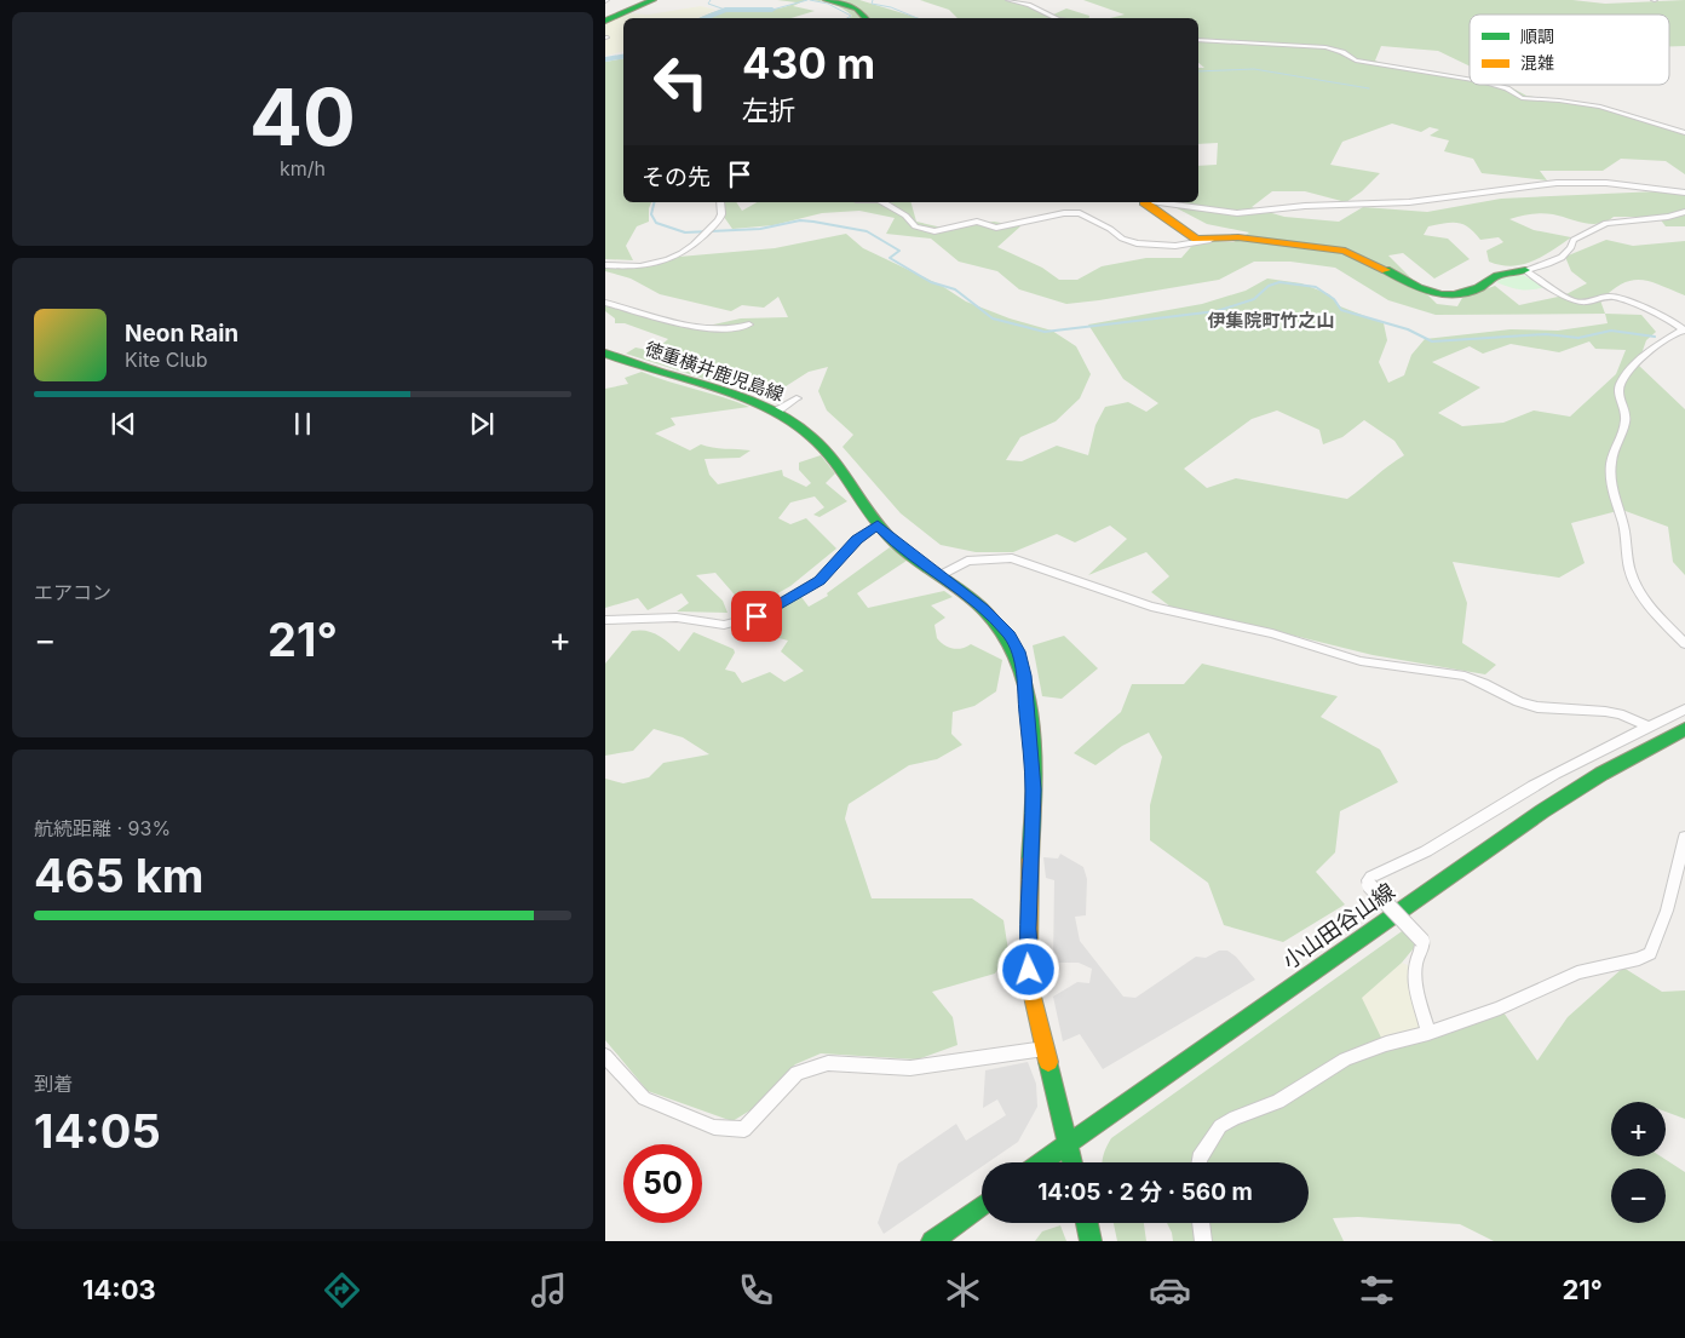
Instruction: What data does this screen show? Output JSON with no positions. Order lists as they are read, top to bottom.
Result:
{
  "streets": {
    "main road": ["徳重横井鹿児島線", "小山田谷山線"]
  },
  "crossings": [
    ["徳重横井鹿児島線", "小山田谷山線"]
  ],
  "districts": ["伊集院町竹之山"],
  "legend": ["順調", "混雑"],
  "page": {
    "tile": [
      ["40", "km/h"],
      "エアコン",
      ["航続距離 · 93%", "465 km"],
      ["到着", "14:05"]
    ],
    "turn": ["430 m", "左折"],
    "then": "その先",
    "song": ["Neon Rain", "Kite Club"],
    "heat": ["−", "21°", "+"],
    "map_buttons": ["+", "−"],
    "limit": "50",
    "trip": "14:05 · 2 分 · 560 m",
    "tabs": ["14:03", "21°"]
  }
}
